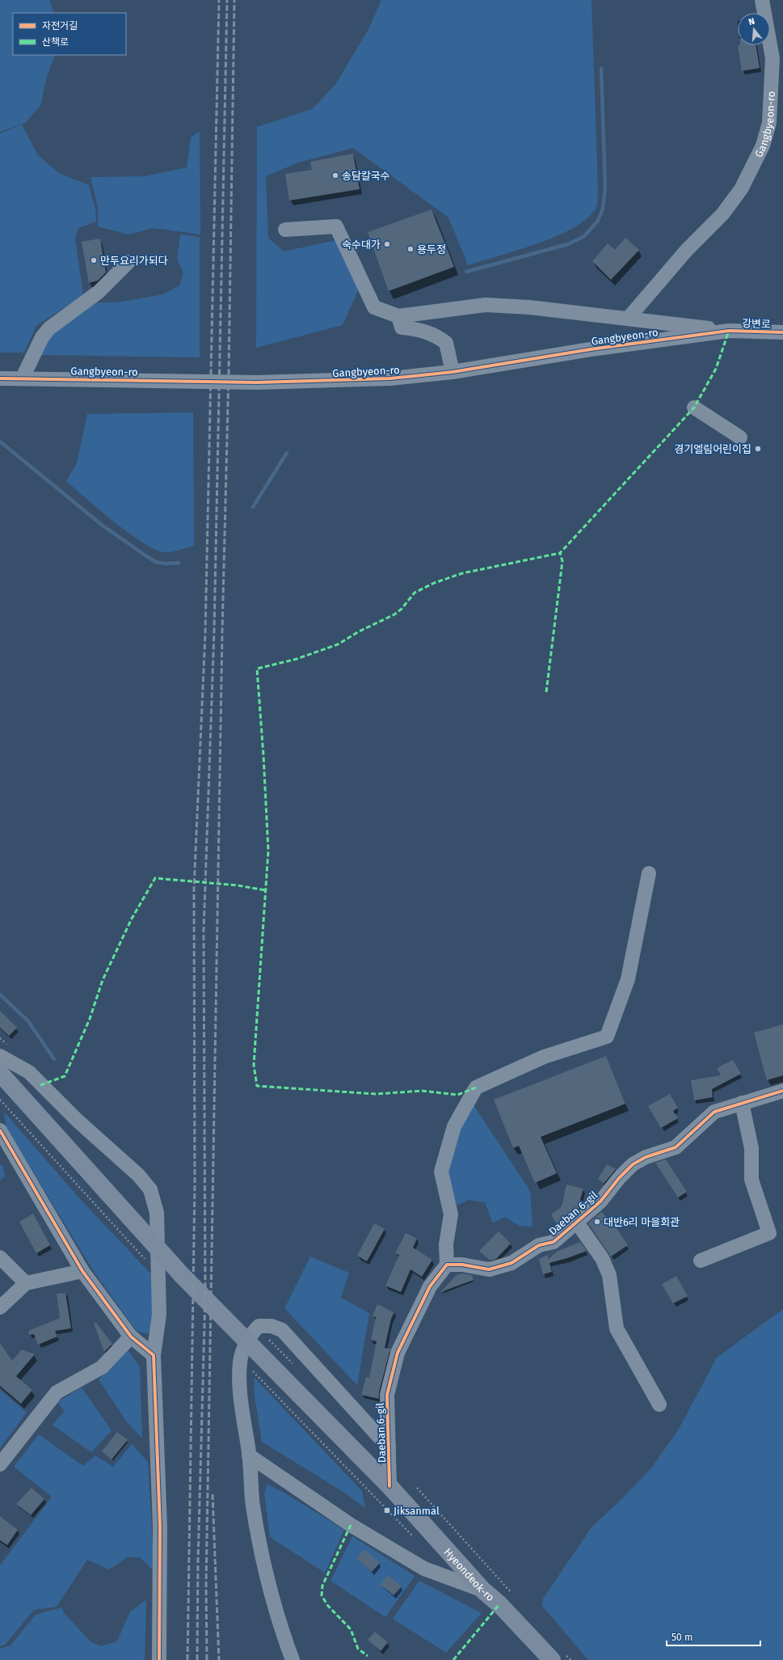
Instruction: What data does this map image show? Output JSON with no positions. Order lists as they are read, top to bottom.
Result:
{
  "streets": {
    "main road": ["Hyeondeok-ro"],
    "street": ["Gangbyeon-ro", "강변로", "Daeban 6-gil"]
  },
  "crossings": [
    ["Gangbyeon-ro", "강변로"],
    ["Daeban 6-gil", "Hyeondeok-ro"]
  ],
  "places": {
    "other": [
      "송담칼국수",
      "숙수대가",
      "용두정",
      "만두요리가되다",
      "경기엘림어린이집",
      "대반6리 마을회관"
    ],
    "transit": ["Jiksanmal"]
  },
  "legend": ["자전거길", "산책로"],
  "scale_bar": "50 m",
  "north": "top"
}
